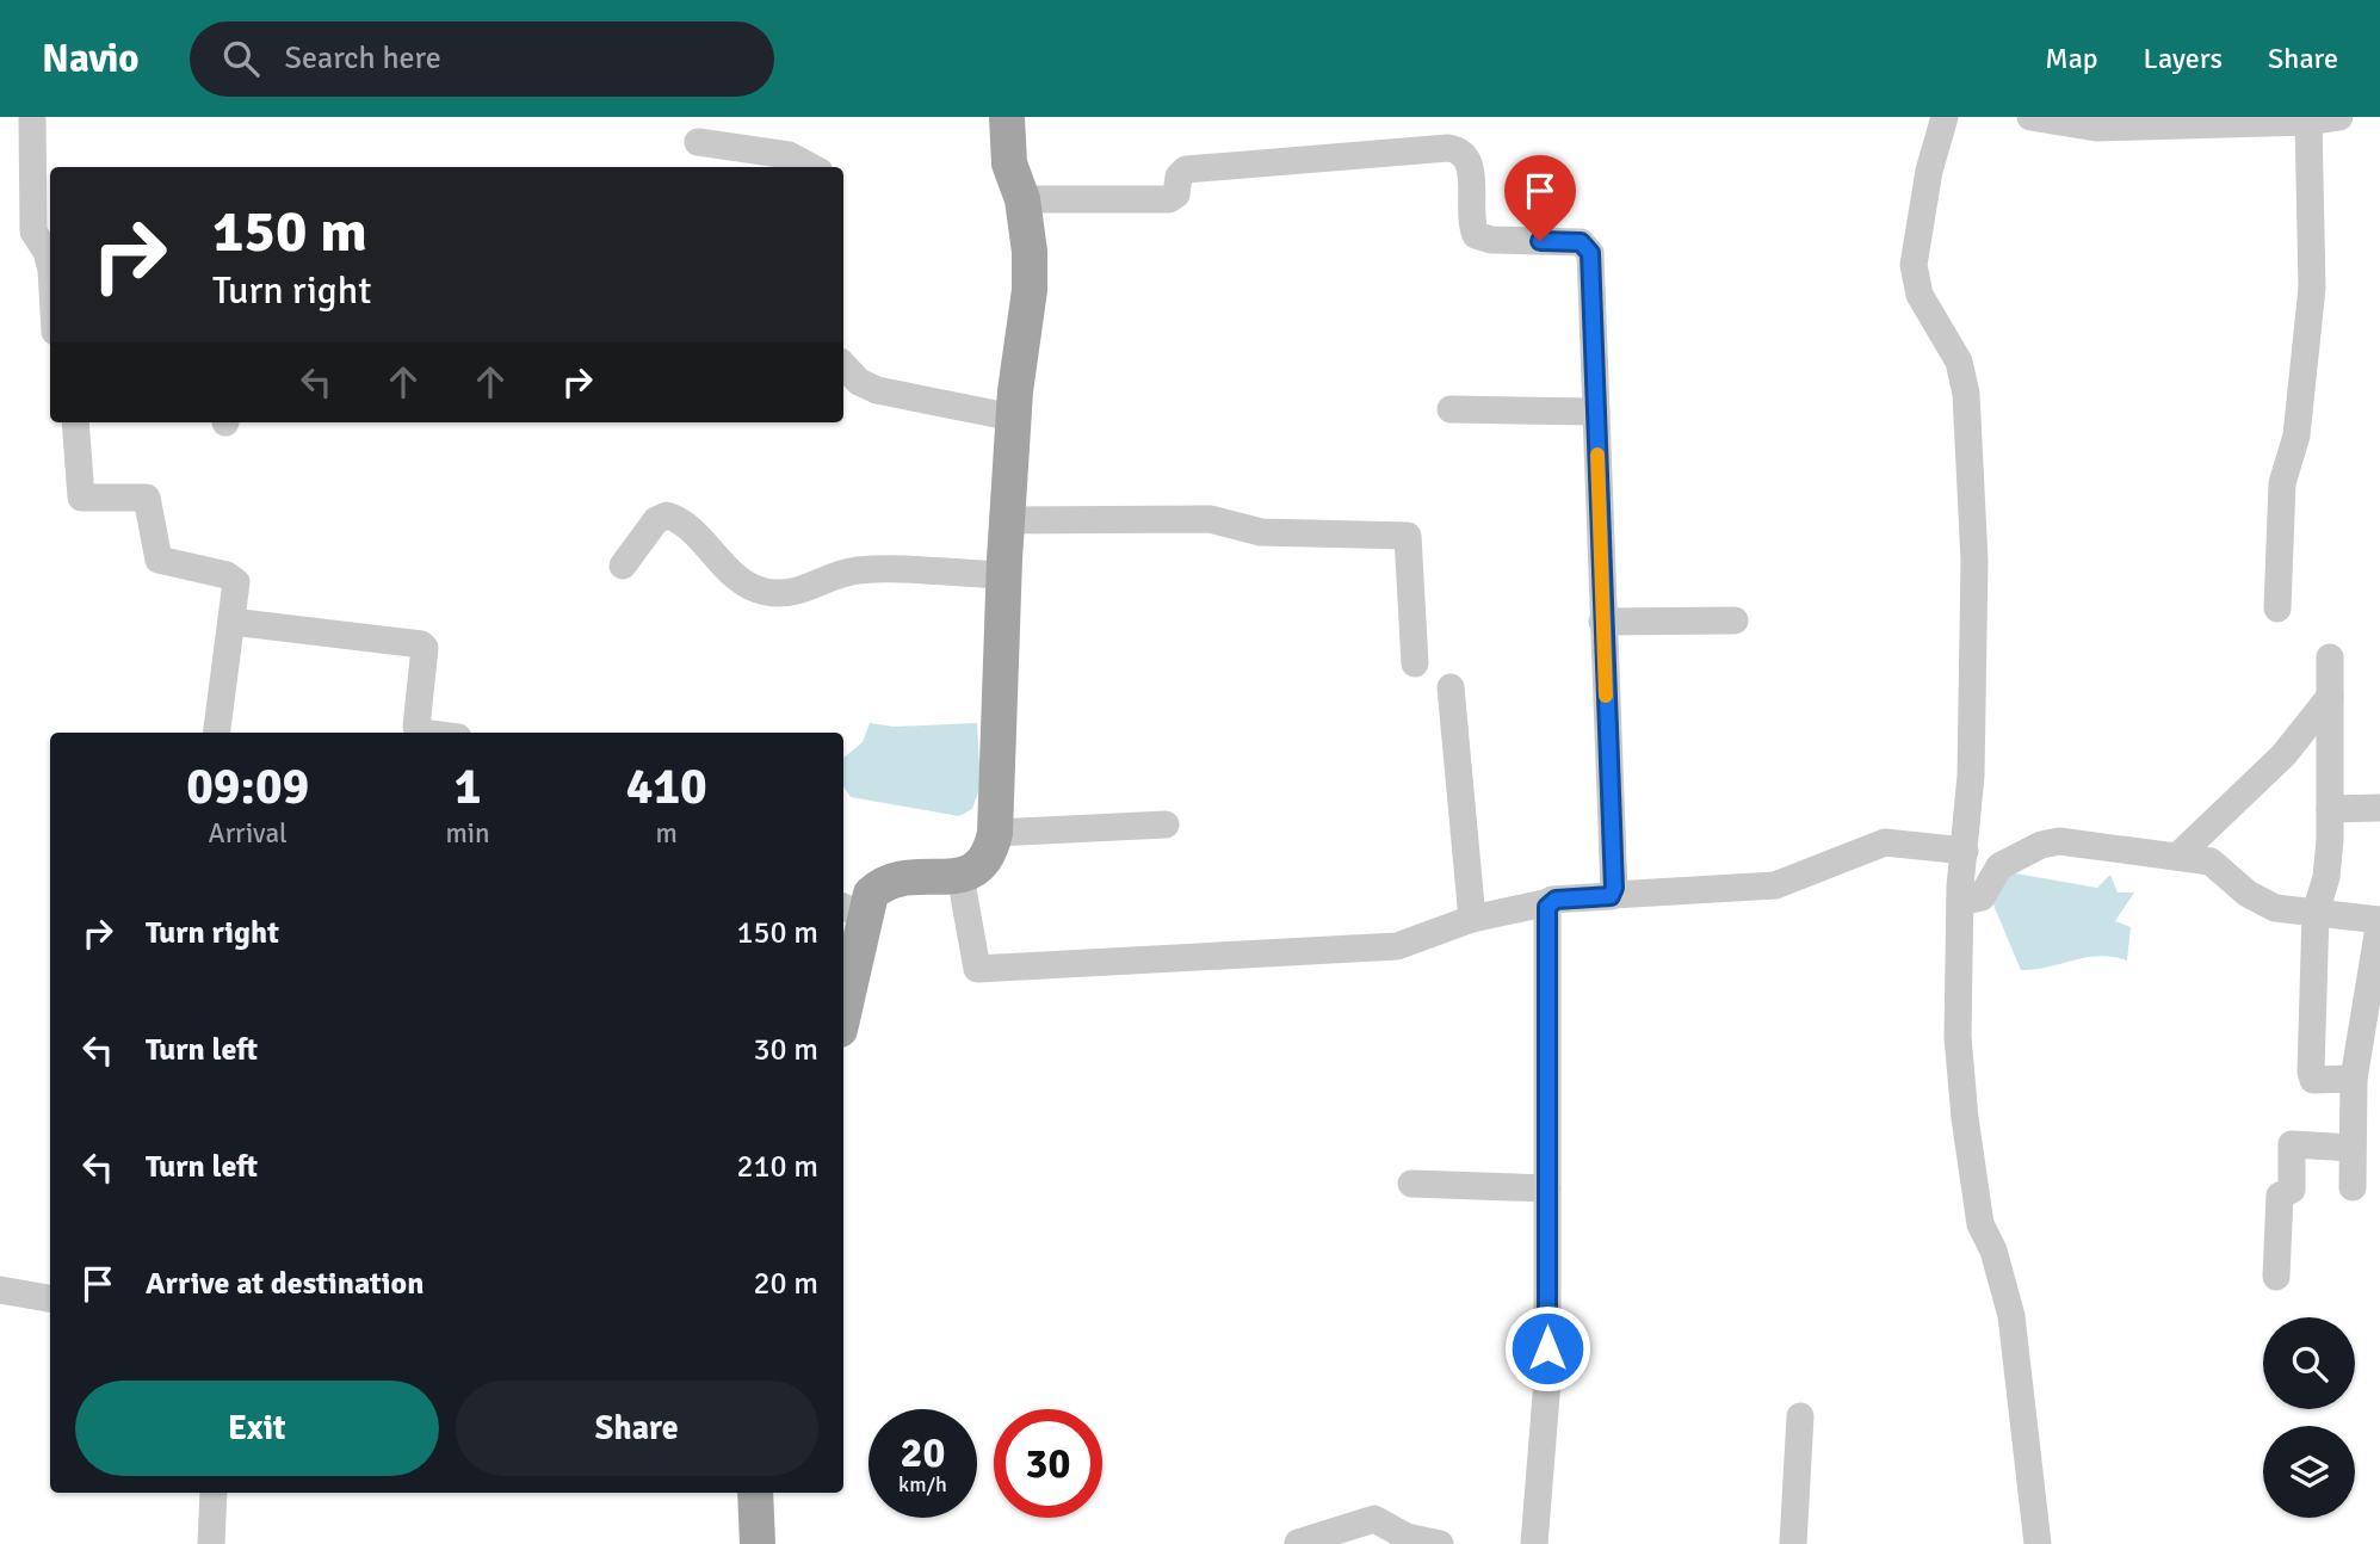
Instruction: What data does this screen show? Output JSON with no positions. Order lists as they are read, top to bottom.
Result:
{
  "page": {
    "header": "Navio",
    "search": "Search here",
    "nav": ["Map", "Layers", "Share"],
    "turn": ["150 m", "Turn right"],
    "eta": [
      "09:09",
      "Arrival",
      "1",
      "min",
      "410",
      "m"
    ],
    "list": [
      {
        "name": "Turn right",
        "value": "150 m"
      },
      {
        "name": "Turn left",
        "value": "30 m"
      },
      {
        "name": "Turn left",
        "value": "210 m"
      },
      {
        "name": "Arrive at destination",
        "value": "20 m"
      }
    ],
    "buttons": ["Exit", "Share"],
    "speed": "20 km/h",
    "limit": "30"
  }
}
